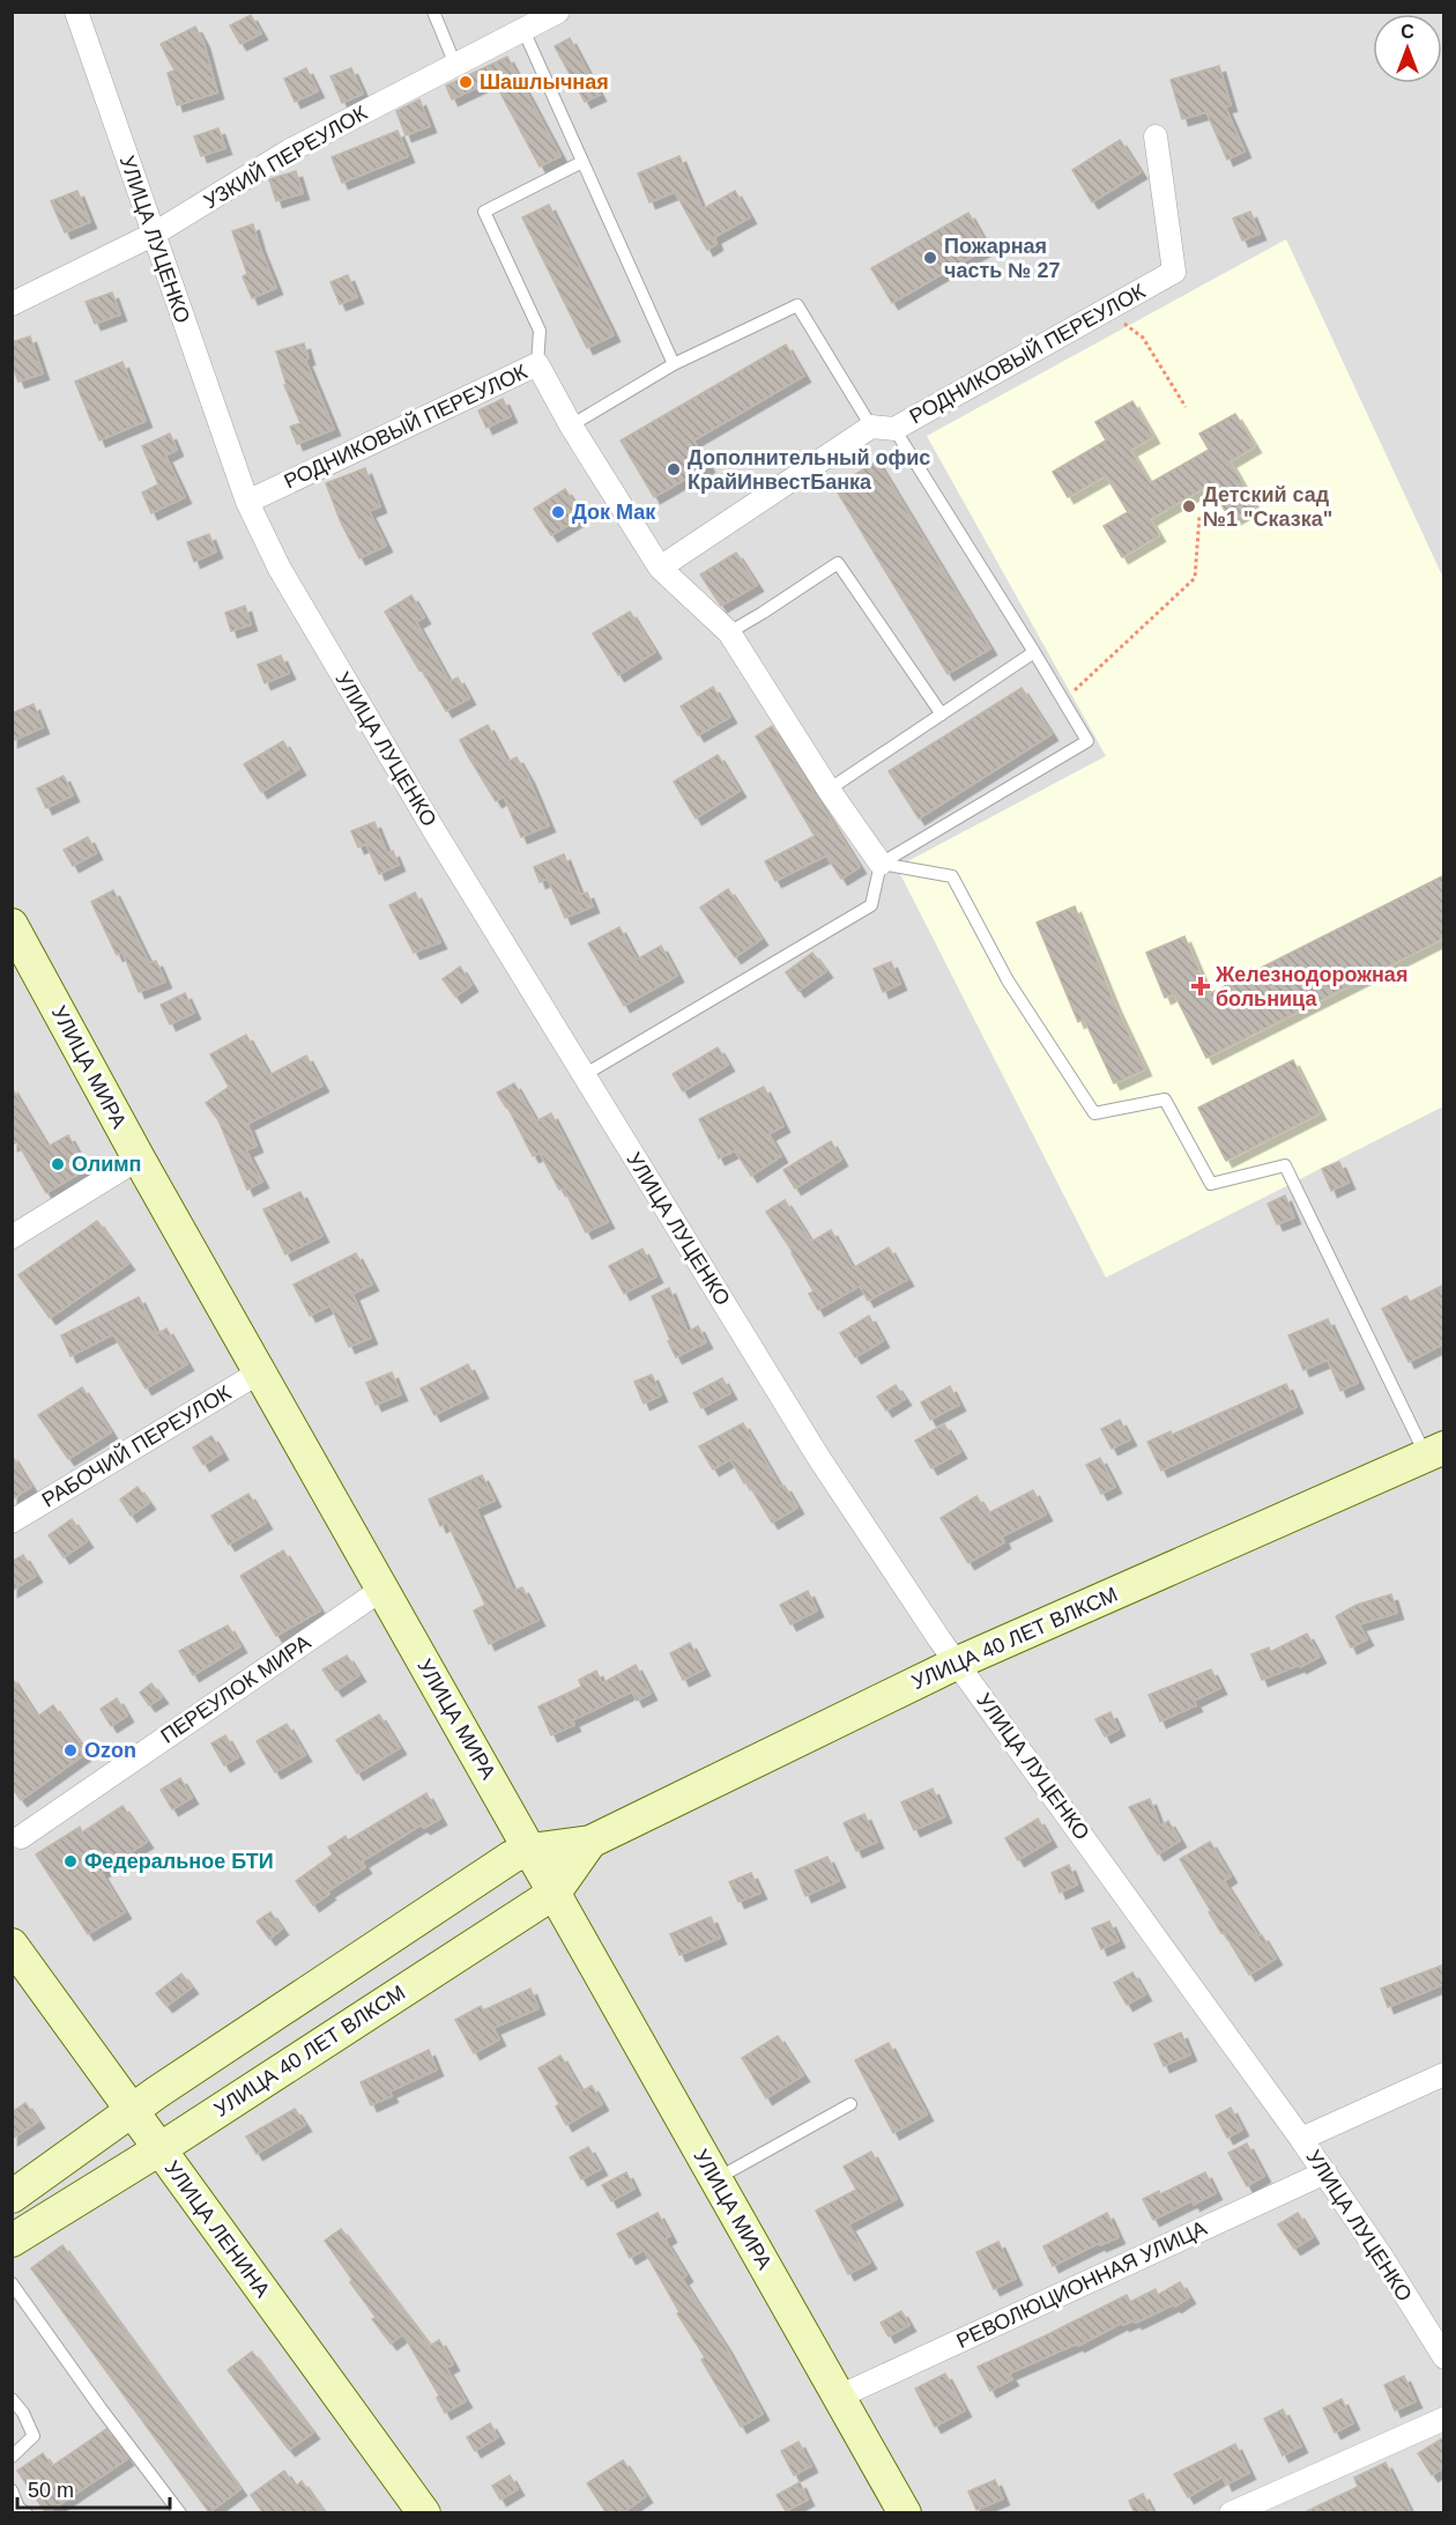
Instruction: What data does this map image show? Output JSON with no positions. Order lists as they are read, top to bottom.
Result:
{
  "streets": {
    "street": [
      "УЗКИЙ ПЕРЕУЛОК",
      "УЛИЦА ЛУЦЕНКО",
      "РОДНИКОВЫЙ ПЕРЕУЛОК",
      "УЛИЦА МИРА",
      "РАБОЧИЙ ПЕРЕУЛОК",
      "УЛИЦА 40 ЛЕТ ВЛКСМ",
      "ПЕРЕУЛОК МИРА",
      "УЛИЦА ЛЕНИНА",
      "РЕВОЛЮЦИОННАЯ УЛИЦА"
    ]
  },
  "crossings": [
    ["УЗКИЙ ПЕРЕУЛОК", "УЛИЦА ЛУЦЕНКО"],
    ["УЛИЦА ЛУЦЕНКО", "РОДНИКОВЫЙ ПЕРЕУЛОК"],
    ["УЛИЦА ЛУЦЕНКО", "УЛИЦА 40 ЛЕТ ВЛКСМ"],
    ["УЛИЦА ЛУЦЕНКО", "РЕВОЛЮЦИОННАЯ УЛИЦА"],
    ["УЛИЦА МИРА", "РАБОЧИЙ ПЕРЕУЛОК"],
    ["УЛИЦА МИРА", "УЛИЦА 40 ЛЕТ ВЛКСМ"],
    ["УЛИЦА МИРА", "ПЕРЕУЛОК МИРА"],
    ["УЛИЦА МИРА", "РЕВОЛЮЦИОННАЯ УЛИЦА"],
    ["УЛИЦА 40 ЛЕТ ВЛКСМ", "УЛИЦА ЛЕНИНА"]
  ],
  "places": {
    "other": [
      "Шашлычная",
      "Пожарная часть № 27",
      "Дополнительный офис КрайИнвестБанка",
      "Детский сад №1 \"Сказка\"",
      "Док Мак",
      "Олимп",
      "Ozon",
      "Федеральное БТИ"
    ],
    "health": ["Железнодорожная больница"]
  },
  "scale_bar": "50 m",
  "north": "top"
}
